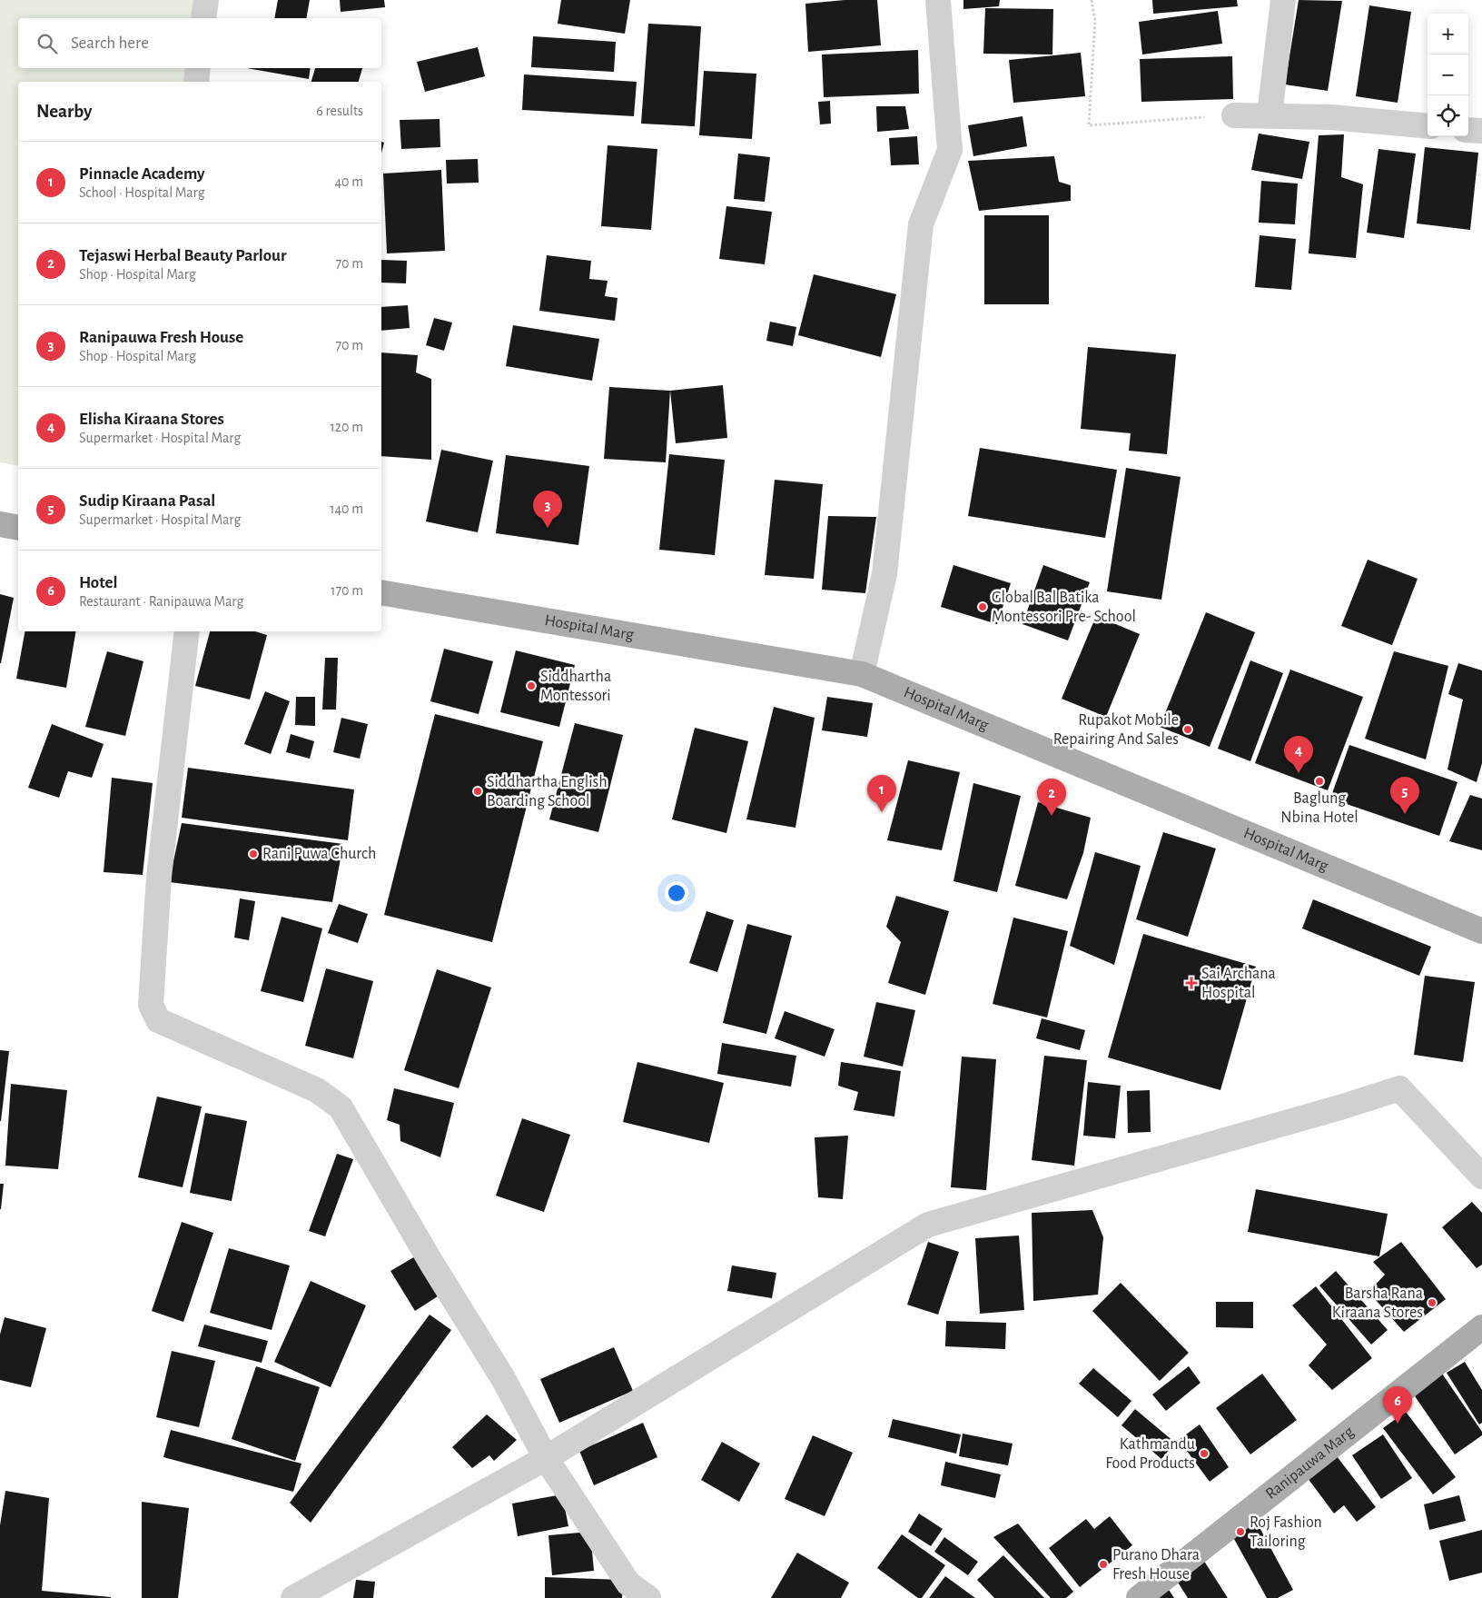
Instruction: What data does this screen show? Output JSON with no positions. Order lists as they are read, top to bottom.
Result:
{
  "streets": {
    "main road": ["Hospital Marg", "Ranipauwa Marg"]
  },
  "places": {
    "other": [
      "Global Bal Batika Montessori Pre- School",
      "Siddhartha Montessori",
      "Rupakot Mobile Repairing And Sales",
      "Baglung Nbina Hotel",
      "Siddhartha English Boarding School",
      "Rani Puwa Church",
      "Barsha Rana Kiraana Stores",
      "Kathmandu Food Products",
      "Roj Fashion Tailoring",
      "Purano Dhara Fresh House"
    ],
    "health": ["Sai Archana Hospital"]
  },
  "page": {
    "map_buttons": ["+", "−"],
    "search": "Search here",
    "heading": ["Nearby", "6 results"],
    "list": [
      {
        "mark": "1",
        "name": "Pinnacle Academy",
        "note": "School · Hospital Marg",
        "value": "40 m"
      },
      {
        "mark": "2",
        "name": "Tejaswi Herbal Beauty Parlour",
        "note": "Shop · Hospital Marg",
        "value": "70 m"
      },
      {
        "mark": "3",
        "name": "Ranipauwa Fresh House",
        "note": "Shop · Hospital Marg",
        "value": "70 m"
      },
      {
        "mark": "4",
        "name": "Elisha Kiraana Stores",
        "note": "Supermarket · Hospital Marg",
        "value": "120 m"
      },
      {
        "mark": "5",
        "name": "Sudip Kiraana Pasal",
        "note": "Supermarket · Hospital Marg",
        "value": "140 m"
      },
      {
        "mark": "6",
        "name": "Hotel",
        "note": "Restaurant · Ranipauwa Marg",
        "value": "170 m"
      }
    ],
    "pins": [
      "3",
      "4",
      "1",
      "5",
      "2",
      "6"
    ]
  }
}
